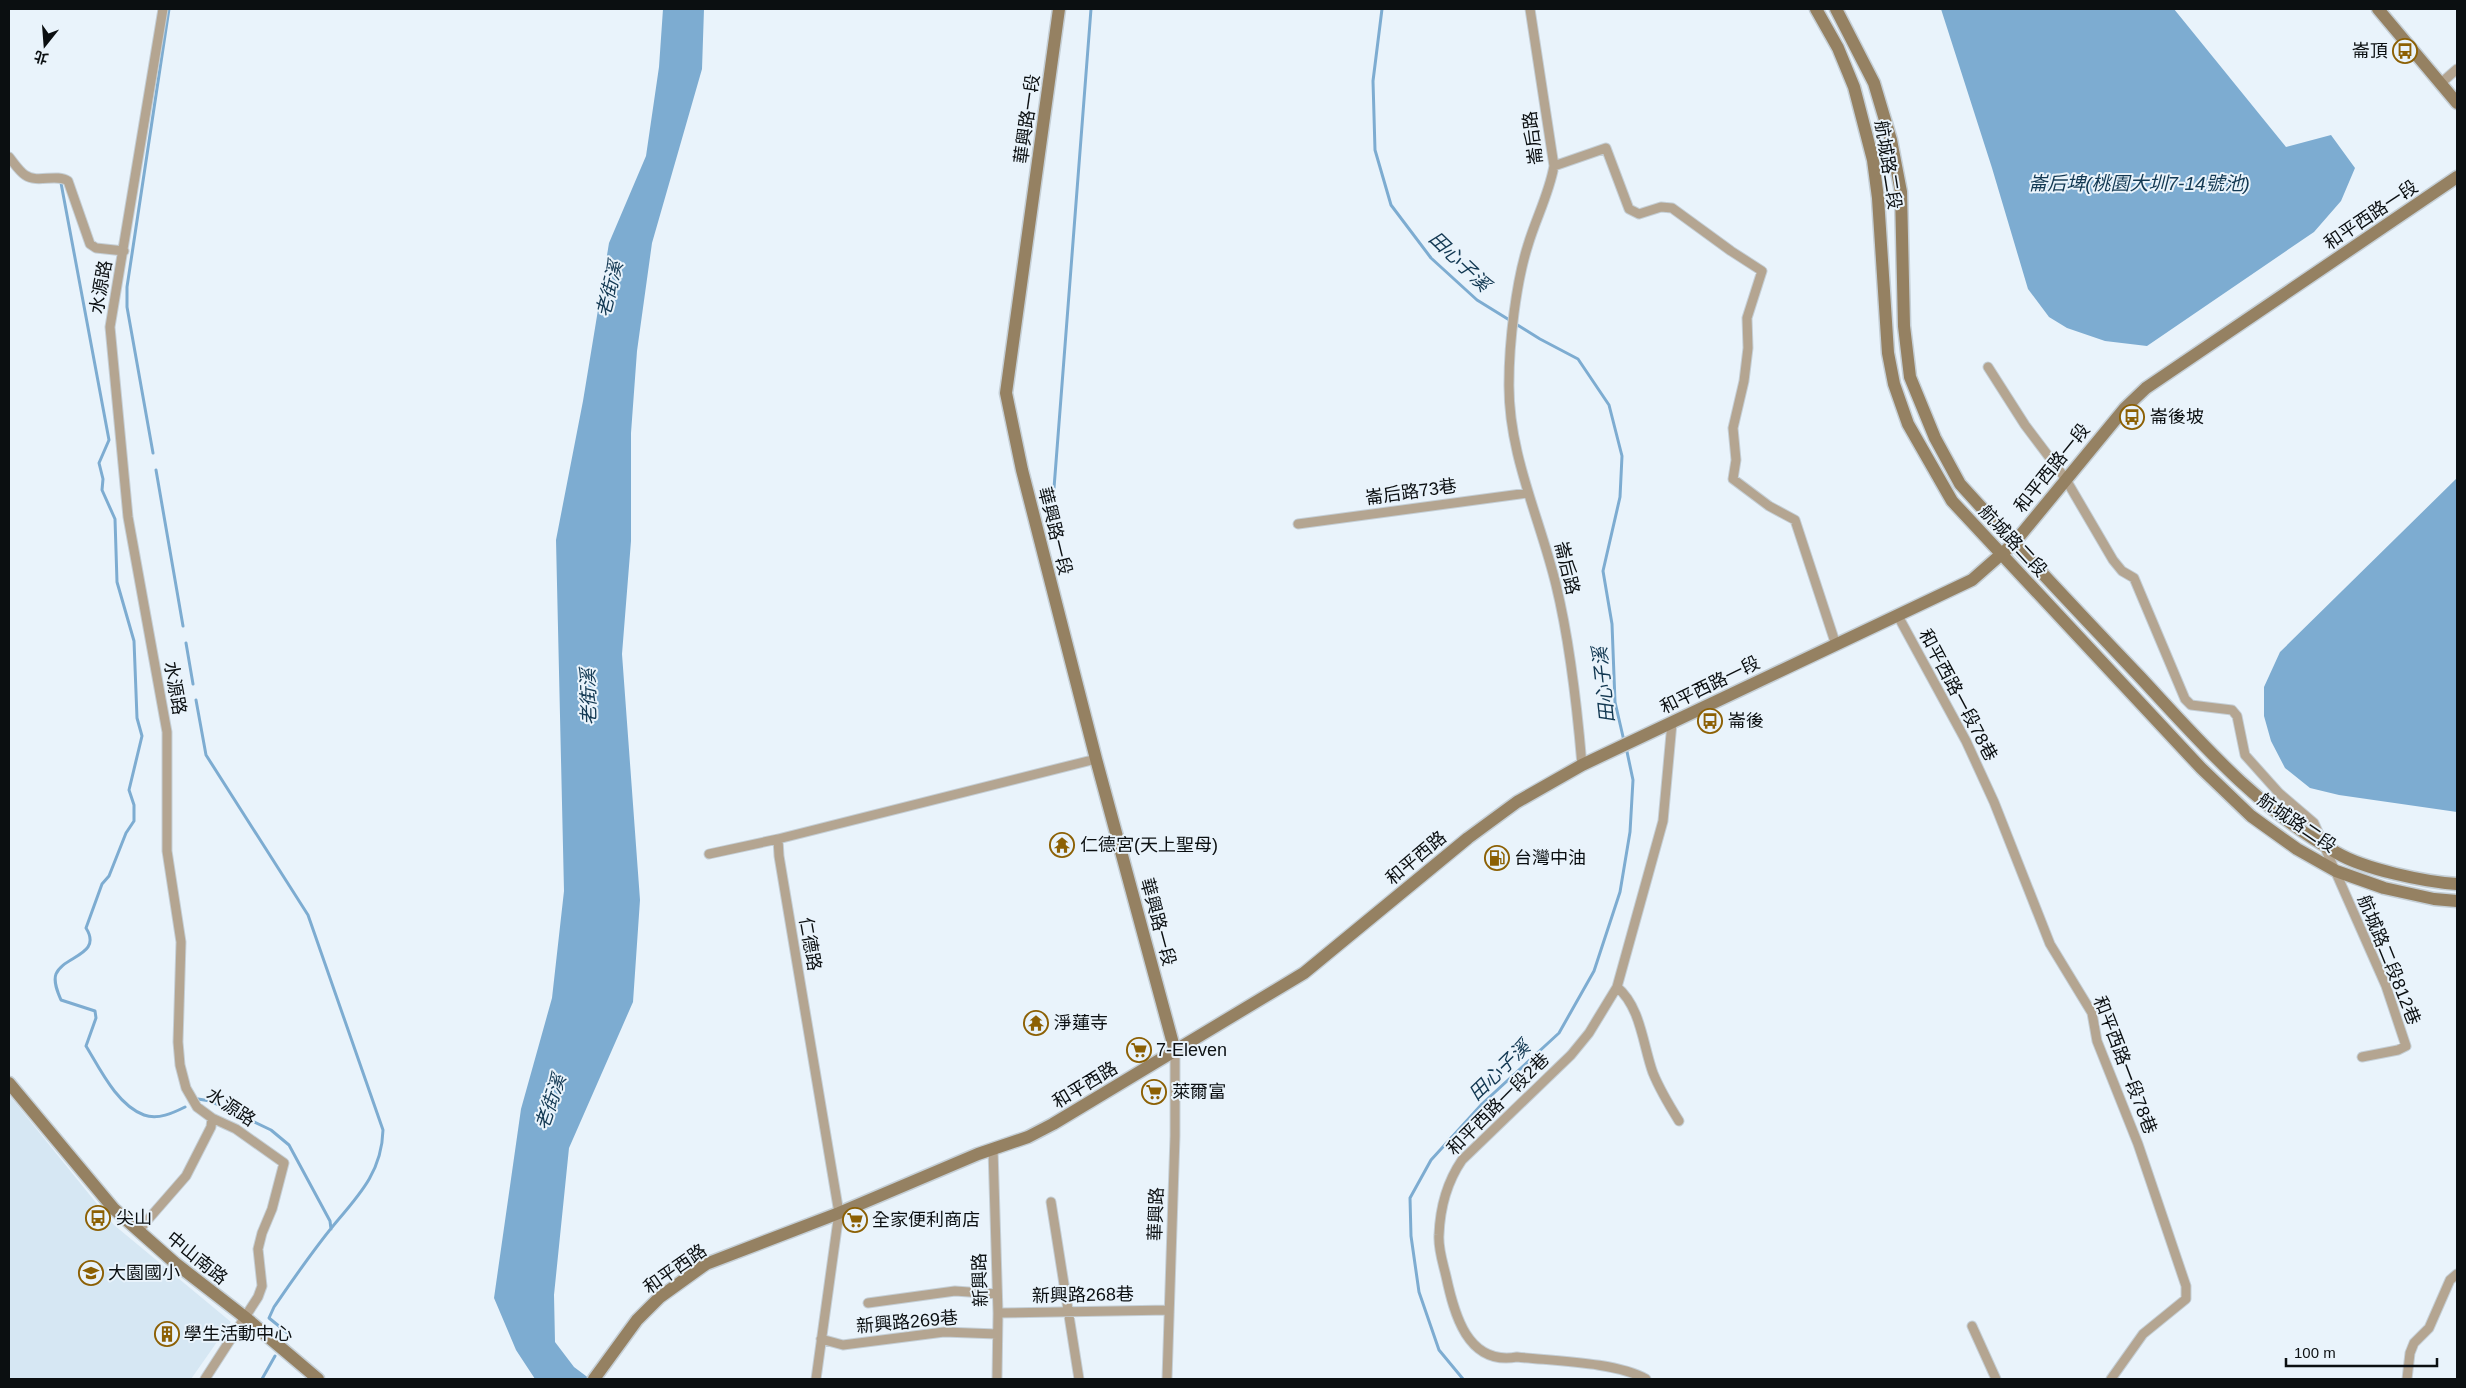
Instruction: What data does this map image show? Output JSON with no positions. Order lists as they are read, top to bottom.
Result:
{
  "streets": {
    "street": [
      "華興路一段",
      "崙后路",
      "航城路二段",
      "和平西路一段",
      "水源路",
      "崙后路73巷",
      "和平西路一段78巷",
      "和平西路",
      "仁德路",
      "航城路二段812巷",
      "和平西路一段2巷",
      "華興路",
      "中山南路",
      "新興路",
      "新興路268巷",
      "新興路269巷"
    ]
  },
  "crossings": [
    ["華興路一段", "和平西路"],
    ["華興路一段", "華興路"],
    ["崙后路", "崙后路73巷"],
    ["崙后路", "和平西路"],
    ["航城路二段", "和平西路一段"],
    ["航城路二段", "航城路二段812巷"],
    ["和平西路一段", "和平西路一段78巷"],
    ["和平西路一段", "和平西路"],
    ["和平西路一段", "航城路二段812巷"],
    ["和平西路一段", "和平西路一段2巷"],
    ["水源路", "中山南路"],
    ["和平西路", "仁德路"],
    ["和平西路", "華興路"],
    ["和平西路", "新興路"],
    ["仁德路", "新興路269巷"],
    ["華興路", "新興路268巷"],
    ["新興路", "新興路268巷"],
    ["新興路", "新興路269巷"]
  ],
  "water": ["崙后埤(桃園大圳7-14號池)", "田心子溪", "老街溪"],
  "places": {
    "bus stop": [
      "崙頂",
      "崙後坡",
      "崙後",
      "尖山"
    ],
    "temple": ["仁德宮(天上聖母)", "淨蓮寺"],
    "fuel station": ["台灣中油"],
    "supermarket": ["7-Eleven", "萊爾富", "全家便利商店"],
    "school or university": ["大園國小"],
    "building": ["學生活動中心"]
  },
  "scale_bar": "100 m",
  "north": "bottom"
}
